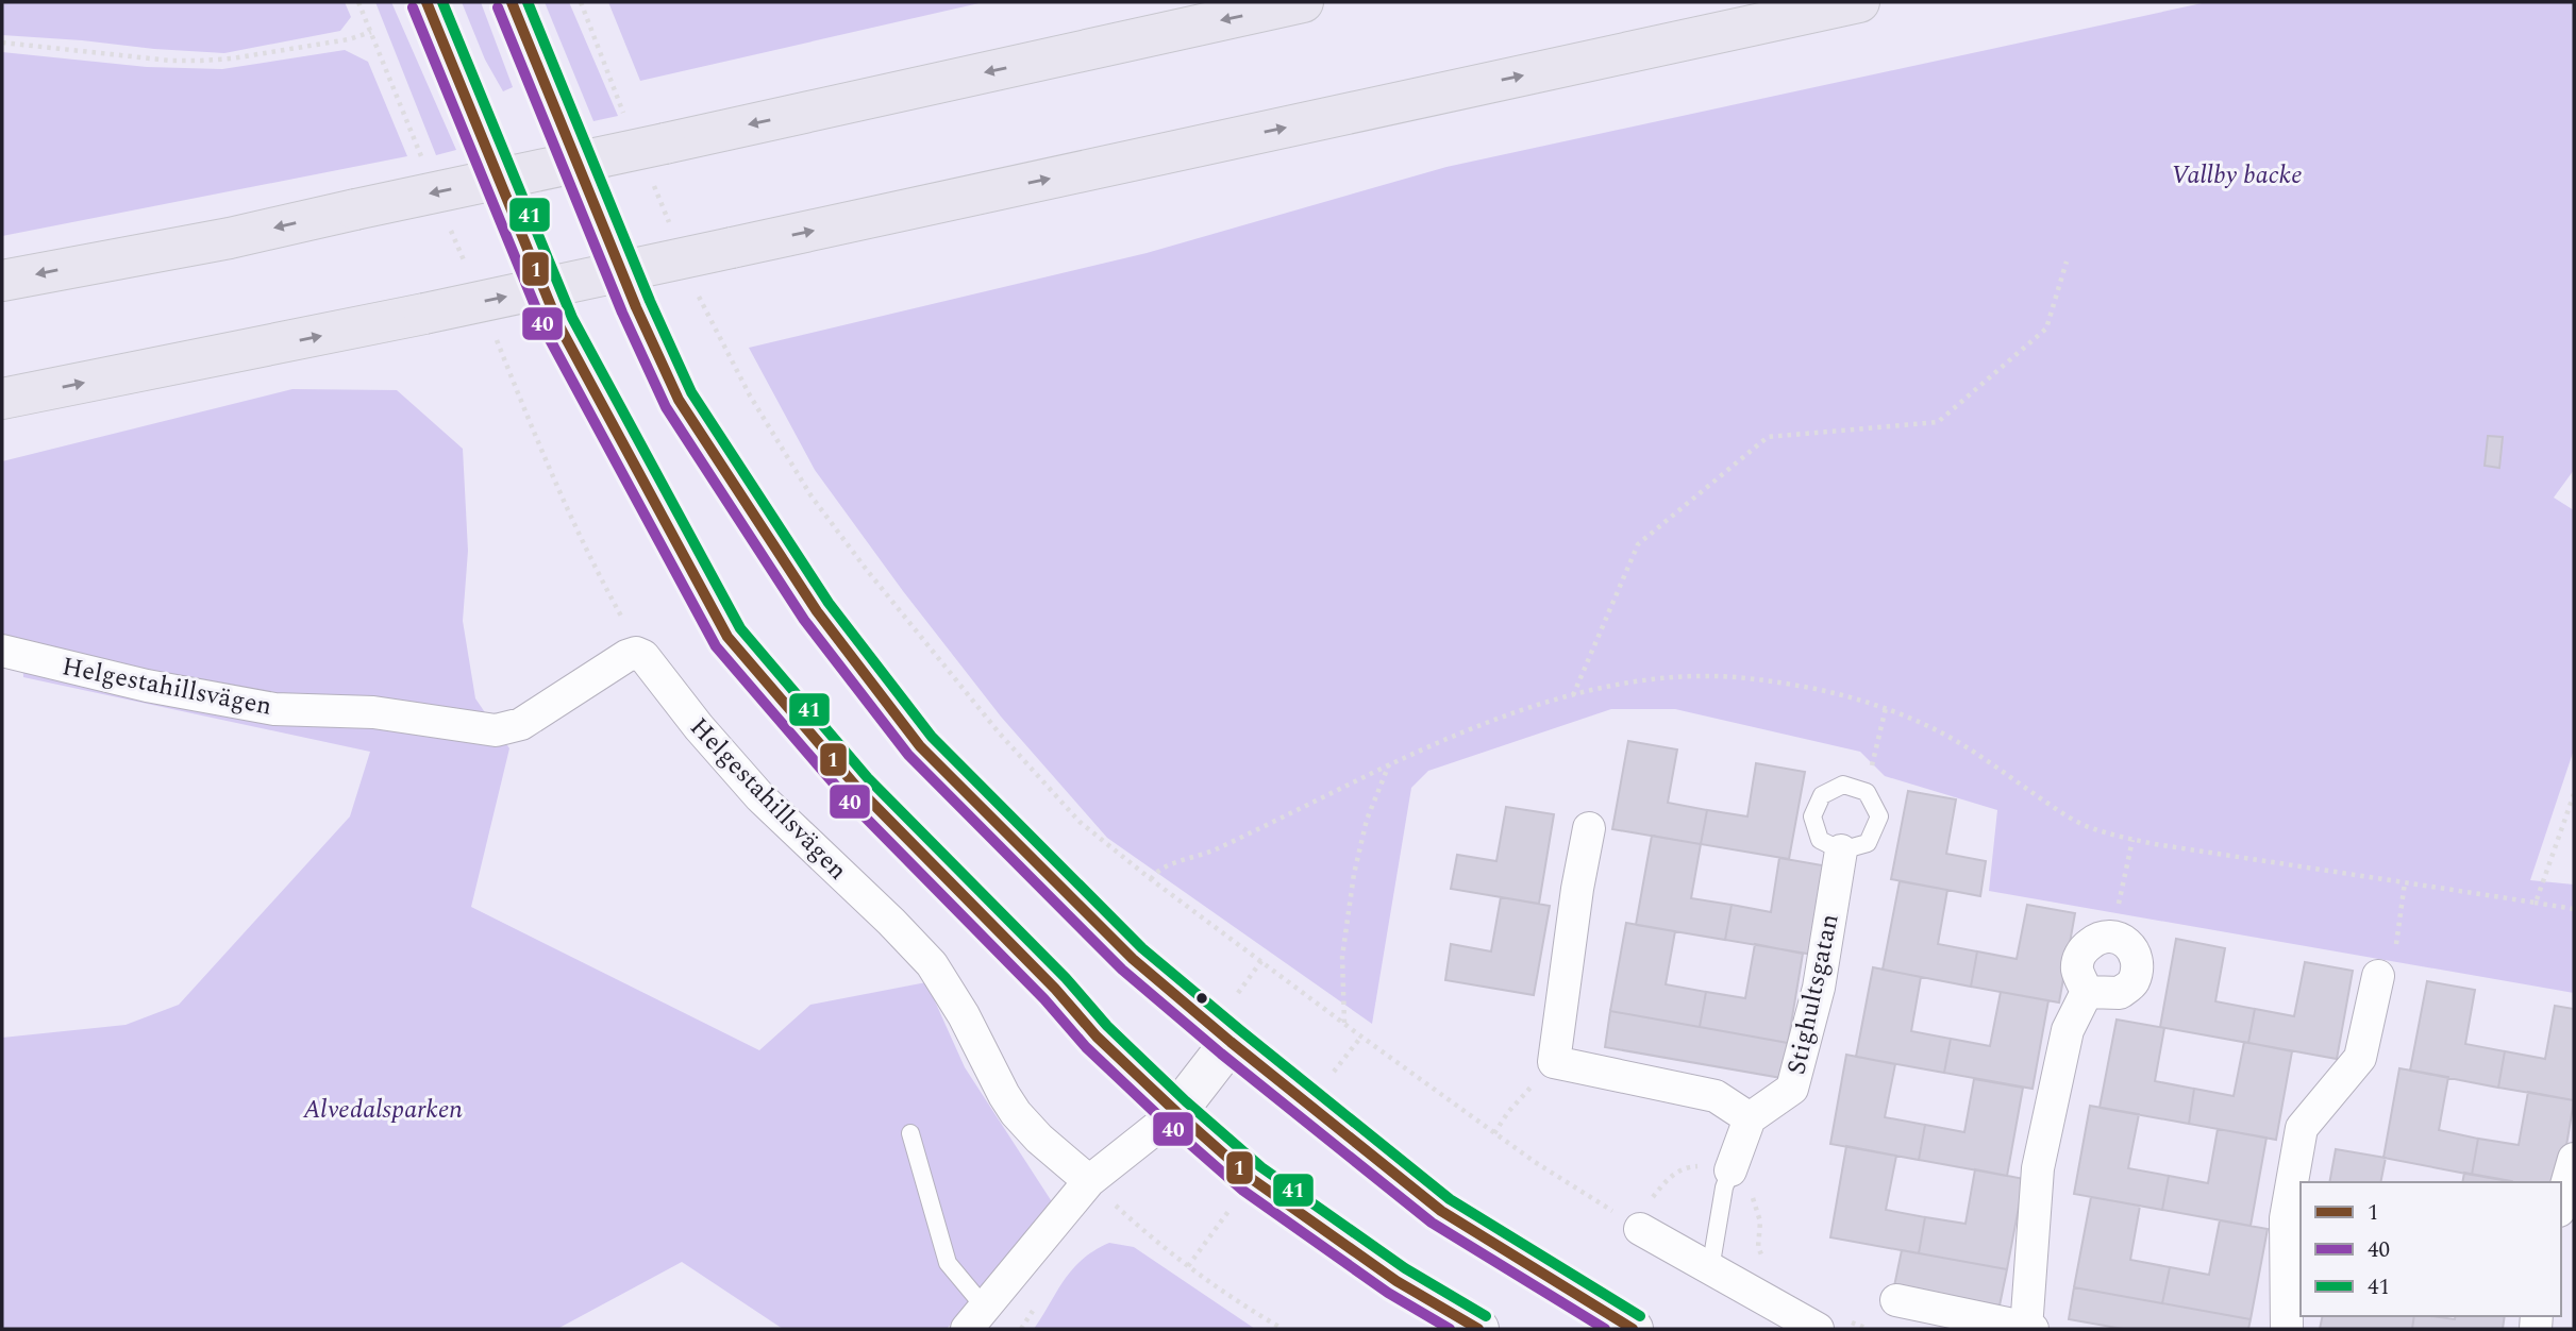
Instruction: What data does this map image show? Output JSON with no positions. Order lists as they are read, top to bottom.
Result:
{
  "streets": {
    "street": ["Helgestahillsvägen", "Stighultsgatan"]
  },
  "parks": ["Vallby backe", "Alvedalsparken"],
  "lines": ["transit line 1", "transit line 41", "transit line 40"],
  "legend": ["1", "40", "41"]
}
